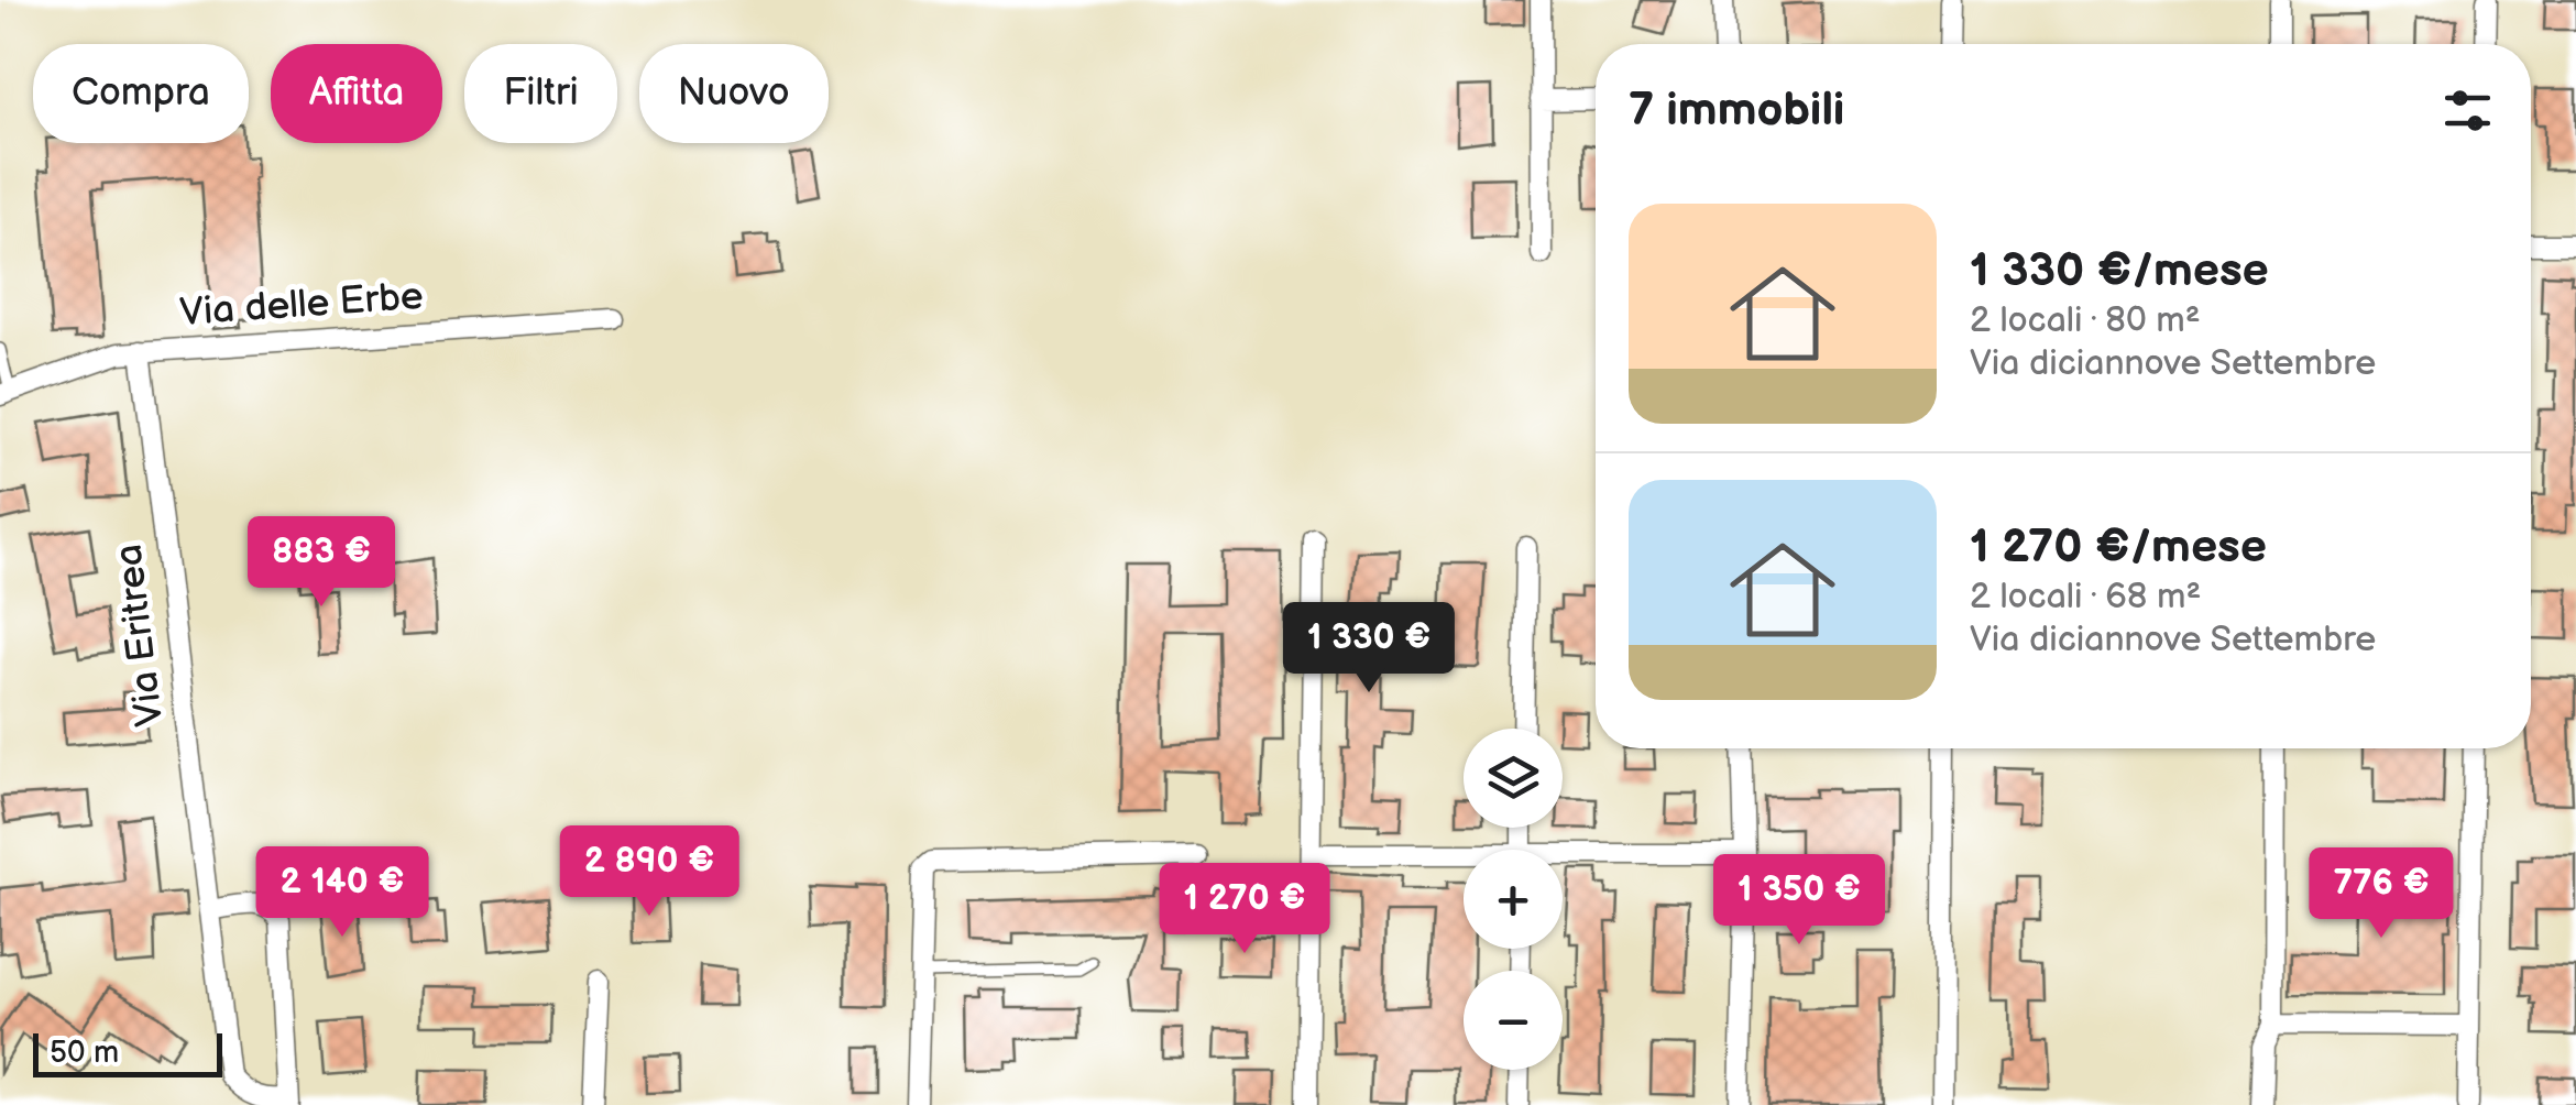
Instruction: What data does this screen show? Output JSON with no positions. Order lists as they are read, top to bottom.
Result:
{
  "streets": {
    "street": ["Via delle Erbe", "Via Eritrea"]
  },
  "crossings": [
    ["Via delle Erbe", "Via Eritrea"]
  ],
  "scale_bar": "50 m",
  "page": {
    "chip": [
      "Compra",
      "Affitta",
      "Filtri",
      "Nuovo"
    ],
    "heading": "7 immobili",
    "list": [
      {
        "name": "1 330 €/mese",
        "note": "2 locali · 80 m² · Via diciannove Settembre"
      },
      {
        "name": "1 270 €/mese",
        "note": "2 locali · 68 m² · Via diciannove Settembre"
      }
    ],
    "price": [
      "883 €",
      "1 330 €",
      "2 890 €",
      "2 140 €",
      "776 €",
      "1 350 €",
      "1 270 €"
    ],
    "map_buttons": ["+", "−"],
    "scale": "50 m"
  }
}
